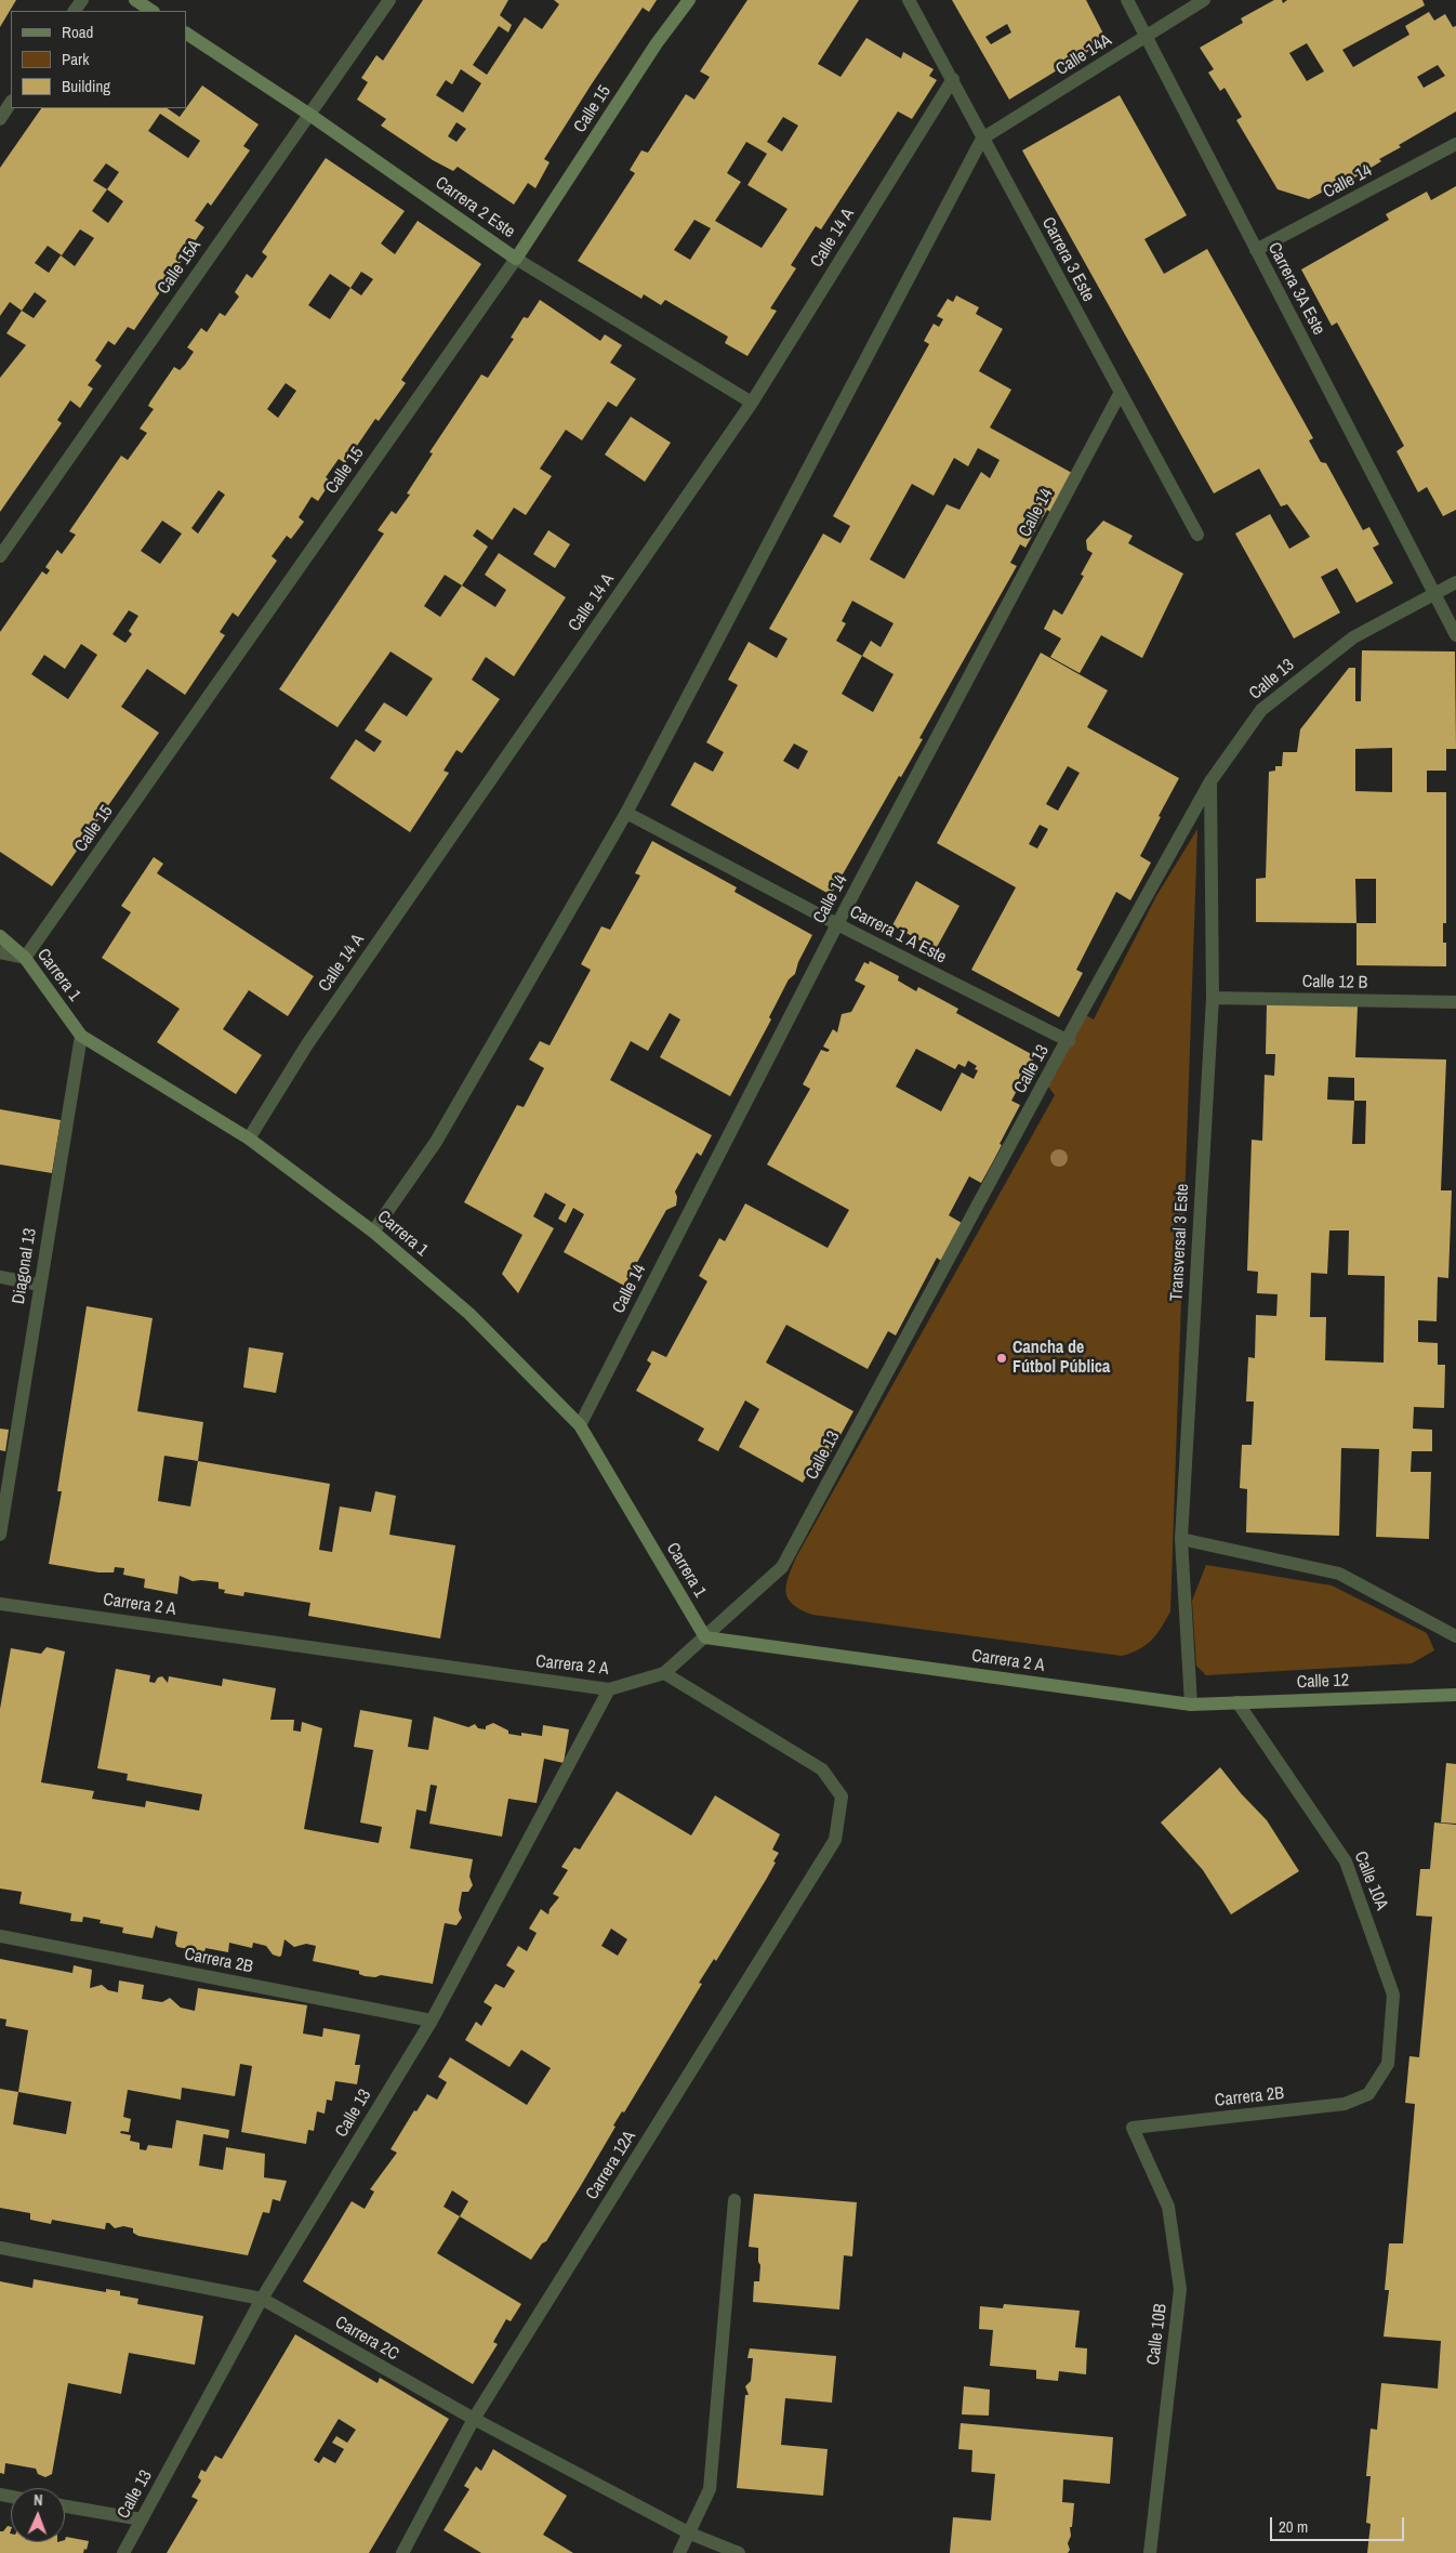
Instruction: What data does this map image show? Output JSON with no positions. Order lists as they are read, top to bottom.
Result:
{
  "streets": {
    "street": [
      "Calle 14A",
      "Calle 15",
      "Calle 14",
      "Carrera 2 Este",
      "Calle 14 A",
      "Carrera 3 Este",
      "Calle 15A",
      "Carrera 3A Este",
      "Calle 13",
      "Carrera 1 A Este",
      "Carrera 1",
      "Calle 12 B",
      "Transversal 3 Este",
      "Diagonal 13",
      "Carrera 2 A",
      "Calle 12",
      "Calle 10A",
      "Carrera 2B",
      "Carrera 12A",
      "Calle 10B",
      "Carrera 2C"
    ]
  },
  "crossings": [
    ["Calle 14A", "Carrera 3 Este"],
    ["Calle 14A", "Carrera 3A Este"],
    ["Calle 15", "Carrera 2 Este"],
    ["Calle 15", "Carrera 1"],
    ["Calle 14", "Carrera 3 Este"],
    ["Calle 14", "Carrera 3A Este"],
    ["Calle 14", "Carrera 1 A Este"],
    ["Calle 14", "Carrera 1"],
    ["Carrera 2 Este", "Calle 14 A"],
    ["Carrera 2 Este", "Calle 15A"],
    ["Calle 14 A", "Carrera 3 Este"],
    ["Calle 14 A", "Carrera 1"],
    ["Carrera 3A Este", "Calle 13"],
    ["Calle 13", "Carrera 1 A Este"],
    ["Calle 13", "Carrera 1"],
    ["Calle 13", "Transversal 3 Este"],
    ["Calle 13", "Carrera 2 A"],
    ["Calle 13", "Carrera 2B"],
    ["Calle 13", "Carrera 2C"],
    ["Carrera 1", "Diagonal 13"],
    ["Carrera 1", "Carrera 2 A"],
    ["Calle 12 B", "Transversal 3 Este"],
    ["Transversal 3 Este", "Carrera 2 A"],
    ["Transversal 3 Este", "Calle 12"],
    ["Carrera 2 A", "Calle 12"],
    ["Carrera 2 A", "Carrera 12A"],
    ["Calle 12", "Calle 10A"],
    ["Calle 10A", "Carrera 2B"],
    ["Carrera 2B", "Calle 10B"],
    ["Carrera 12A", "Carrera 2C"]
  ],
  "places": ["Cancha de Fútbol Pública"],
  "legend": ["Road", "Park", "Building"],
  "scale_bar": "20 m",
  "north": "top"
}
